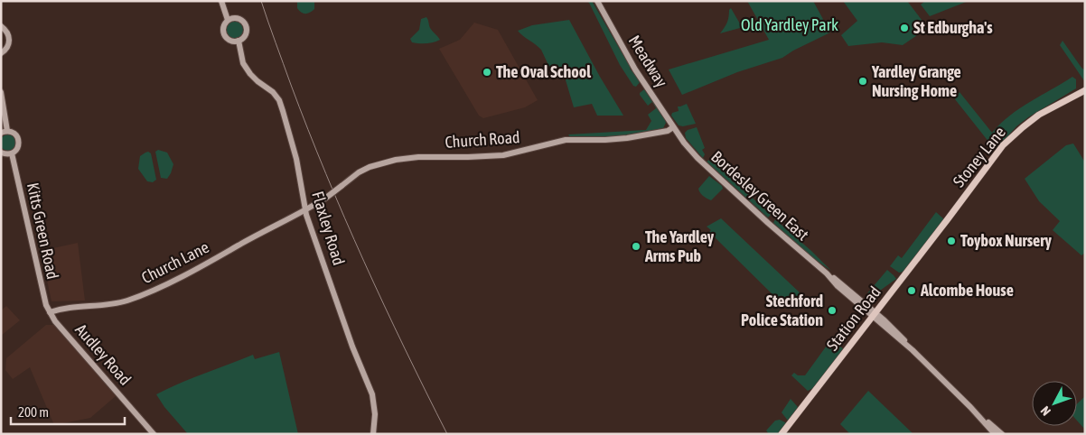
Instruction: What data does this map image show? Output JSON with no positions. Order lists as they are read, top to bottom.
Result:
{
  "streets": {
    "main road": ["Stoney Lane", "Station Road"],
    "street": [
      "Meadway",
      "Church Road",
      "Bordesley Green East",
      "Flaxley Road",
      "Kitts Green Road",
      "Church Lane",
      "Audley Road"
    ]
  },
  "crossings": [
    ["Meadway", "Church Road"],
    ["Meadway", "Bordesley Green East"],
    ["Church Road", "Flaxley Road"],
    ["Church Road", "Church Lane"],
    ["Stoney Lane", "Station Road"],
    ["Bordesley Green East", "Station Road"],
    ["Flaxley Road", "Church Lane"],
    ["Kitts Green Road", "Church Lane"],
    ["Kitts Green Road", "Audley Road"],
    ["Church Lane", "Audley Road"]
  ],
  "parks": ["Old Yardley Park"],
  "places": [
    "St Edburgha's",
    "The Oval School",
    "Yardley Grange Nursing Home",
    "Toybox Nursery",
    "The Yardley Arms Pub",
    "Alcombe House",
    "Stechford Police Station"
  ],
  "scale_bar": "200 m",
  "north": "bottom left"
}
